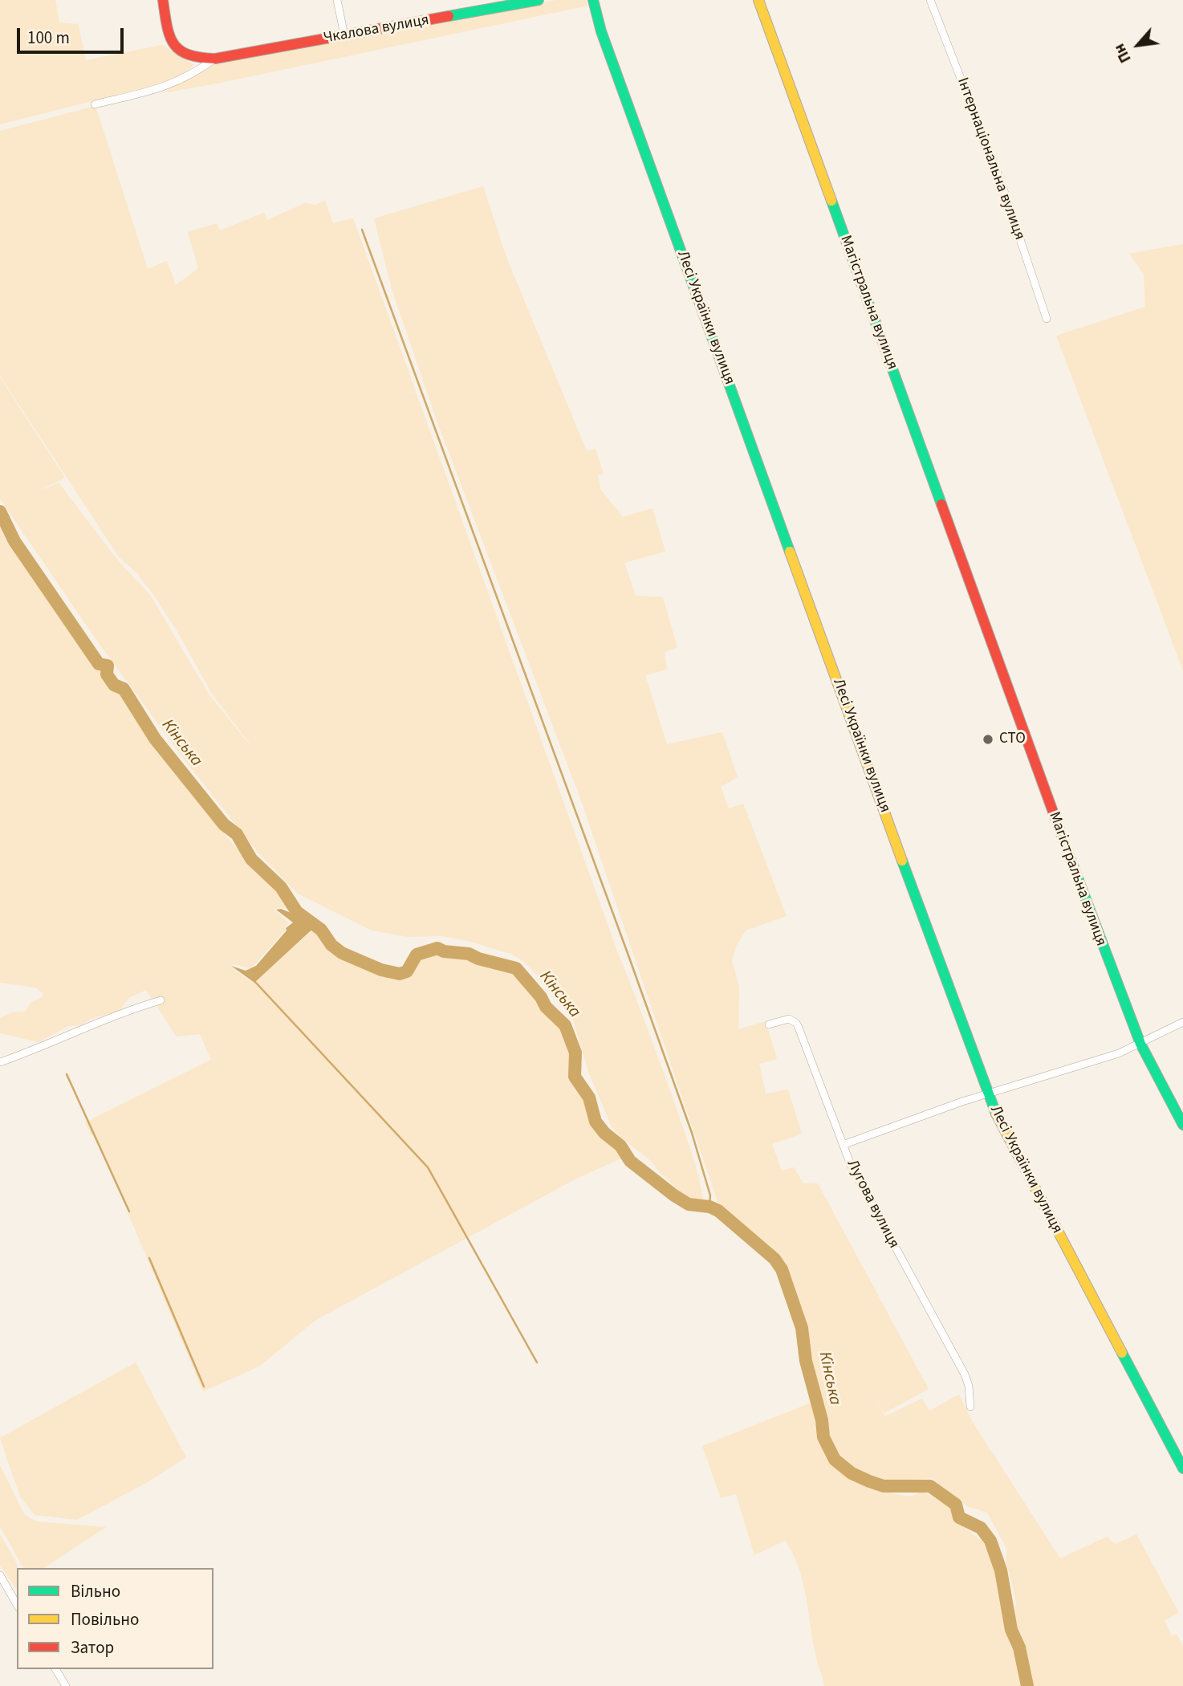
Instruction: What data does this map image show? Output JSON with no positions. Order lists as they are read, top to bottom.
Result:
{
  "streets": {
    "street": [
      "Чкалова вулиця",
      "Інтернаціональна вулиця",
      "Магістральна вулиця",
      "Лесі Українки вулиця",
      "Лугова вулиця"
    ]
  },
  "water": ["Кінська"],
  "places": ["СТО"],
  "legend": ["Вільно", "Повільно", "Затор"],
  "scale_bar": "100 m",
  "north": "bottom left"
}
